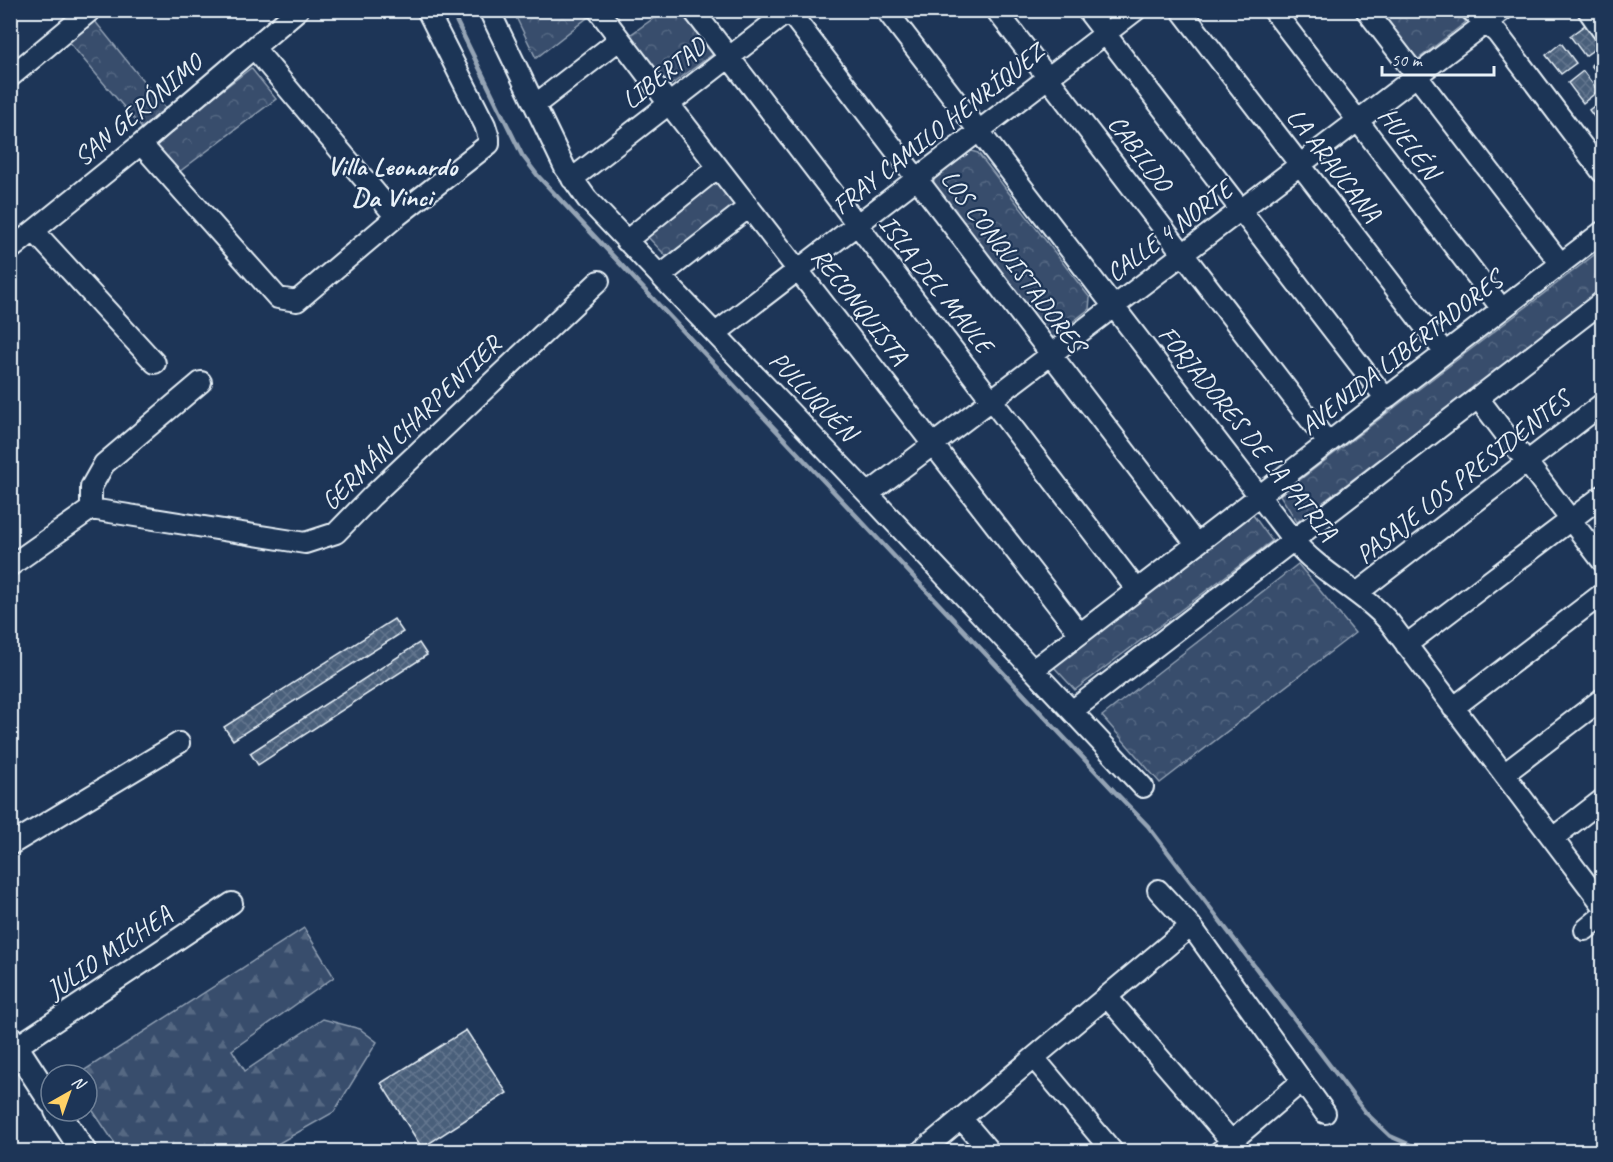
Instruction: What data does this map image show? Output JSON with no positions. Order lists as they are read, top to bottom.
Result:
{
  "streets": {
    "street": [
      "LIBERTAD",
      "SAN GERÓNIMO",
      "FRAY CAMILO HENRÍQUEZ",
      "HUELÉN",
      "CABILDO",
      "LA ARAUCANA",
      "CALLE 4 NORTE",
      "LOS CONQUISTADORES",
      "ISLA DEL MAULE",
      "RECONQUISTA",
      "AVENIDA LIBERTADORES",
      "PULLUQUÉN",
      "GERMÁN CHARPENTIER",
      "FORJADORES DE LA PATRIA",
      "PASAJE LOS PRESIDENTES",
      "JULIO MICHEA"
    ]
  },
  "crossings": [
    ["LIBERTAD", "LOS CONQUISTADORES"],
    ["LIBERTAD", "ISLA DEL MAULE"],
    ["LIBERTAD", "RECONQUISTA"],
    ["LIBERTAD", "PULLUQUÉN"],
    ["FRAY CAMILO HENRÍQUEZ", "CABILDO"],
    ["FRAY CAMILO HENRÍQUEZ", "LOS CONQUISTADORES"],
    ["FRAY CAMILO HENRÍQUEZ", "ISLA DEL MAULE"],
    ["FRAY CAMILO HENRÍQUEZ", "RECONQUISTA"],
    ["FRAY CAMILO HENRÍQUEZ", "PULLUQUÉN"],
    ["FRAY CAMILO HENRÍQUEZ", "FORJADORES DE LA PATRIA"],
    ["HUELÉN", "CALLE 4 NORTE"],
    ["HUELÉN", "AVENIDA LIBERTADORES"],
    ["CABILDO", "CALLE 4 NORTE"],
    ["CABILDO", "AVENIDA LIBERTADORES"],
    ["LA ARAUCANA", "CALLE 4 NORTE"],
    ["LA ARAUCANA", "AVENIDA LIBERTADORES"],
    ["CALLE 4 NORTE", "LOS CONQUISTADORES"],
    ["CALLE 4 NORTE", "ISLA DEL MAULE"],
    ["CALLE 4 NORTE", "RECONQUISTA"],
    ["CALLE 4 NORTE", "PULLUQUÉN"],
    ["CALLE 4 NORTE", "FORJADORES DE LA PATRIA"],
    ["LOS CONQUISTADORES", "AVENIDA LIBERTADORES"],
    ["ISLA DEL MAULE", "AVENIDA LIBERTADORES"],
    ["RECONQUISTA", "AVENIDA LIBERTADORES"],
    ["AVENIDA LIBERTADORES", "PULLUQUÉN"],
    ["AVENIDA LIBERTADORES", "FORJADORES DE LA PATRIA"],
    ["FORJADORES DE LA PATRIA", "PASAJE LOS PRESIDENTES"]
  ],
  "districts": ["Villa Leonardo Da Vinci"],
  "scale_bar": "50 m",
  "north": "top right"
}
